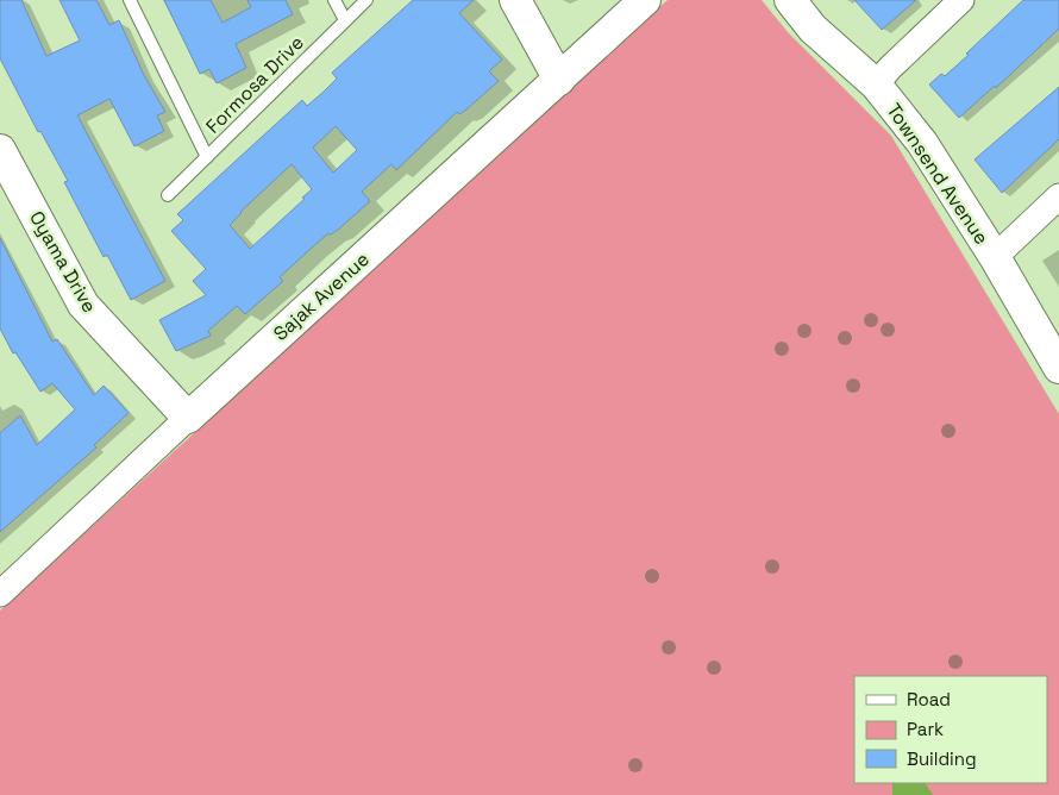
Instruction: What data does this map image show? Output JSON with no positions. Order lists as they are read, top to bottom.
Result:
{
  "streets": {
    "street": ["Townsend Avenue", "Oyama Drive", "Sajak Avenue"],
    "lane": ["Formosa Drive"]
  },
  "crossings": [
    ["Oyama Drive", "Sajak Avenue"]
  ],
  "legend": ["Road", "Park", "Building"]
}
